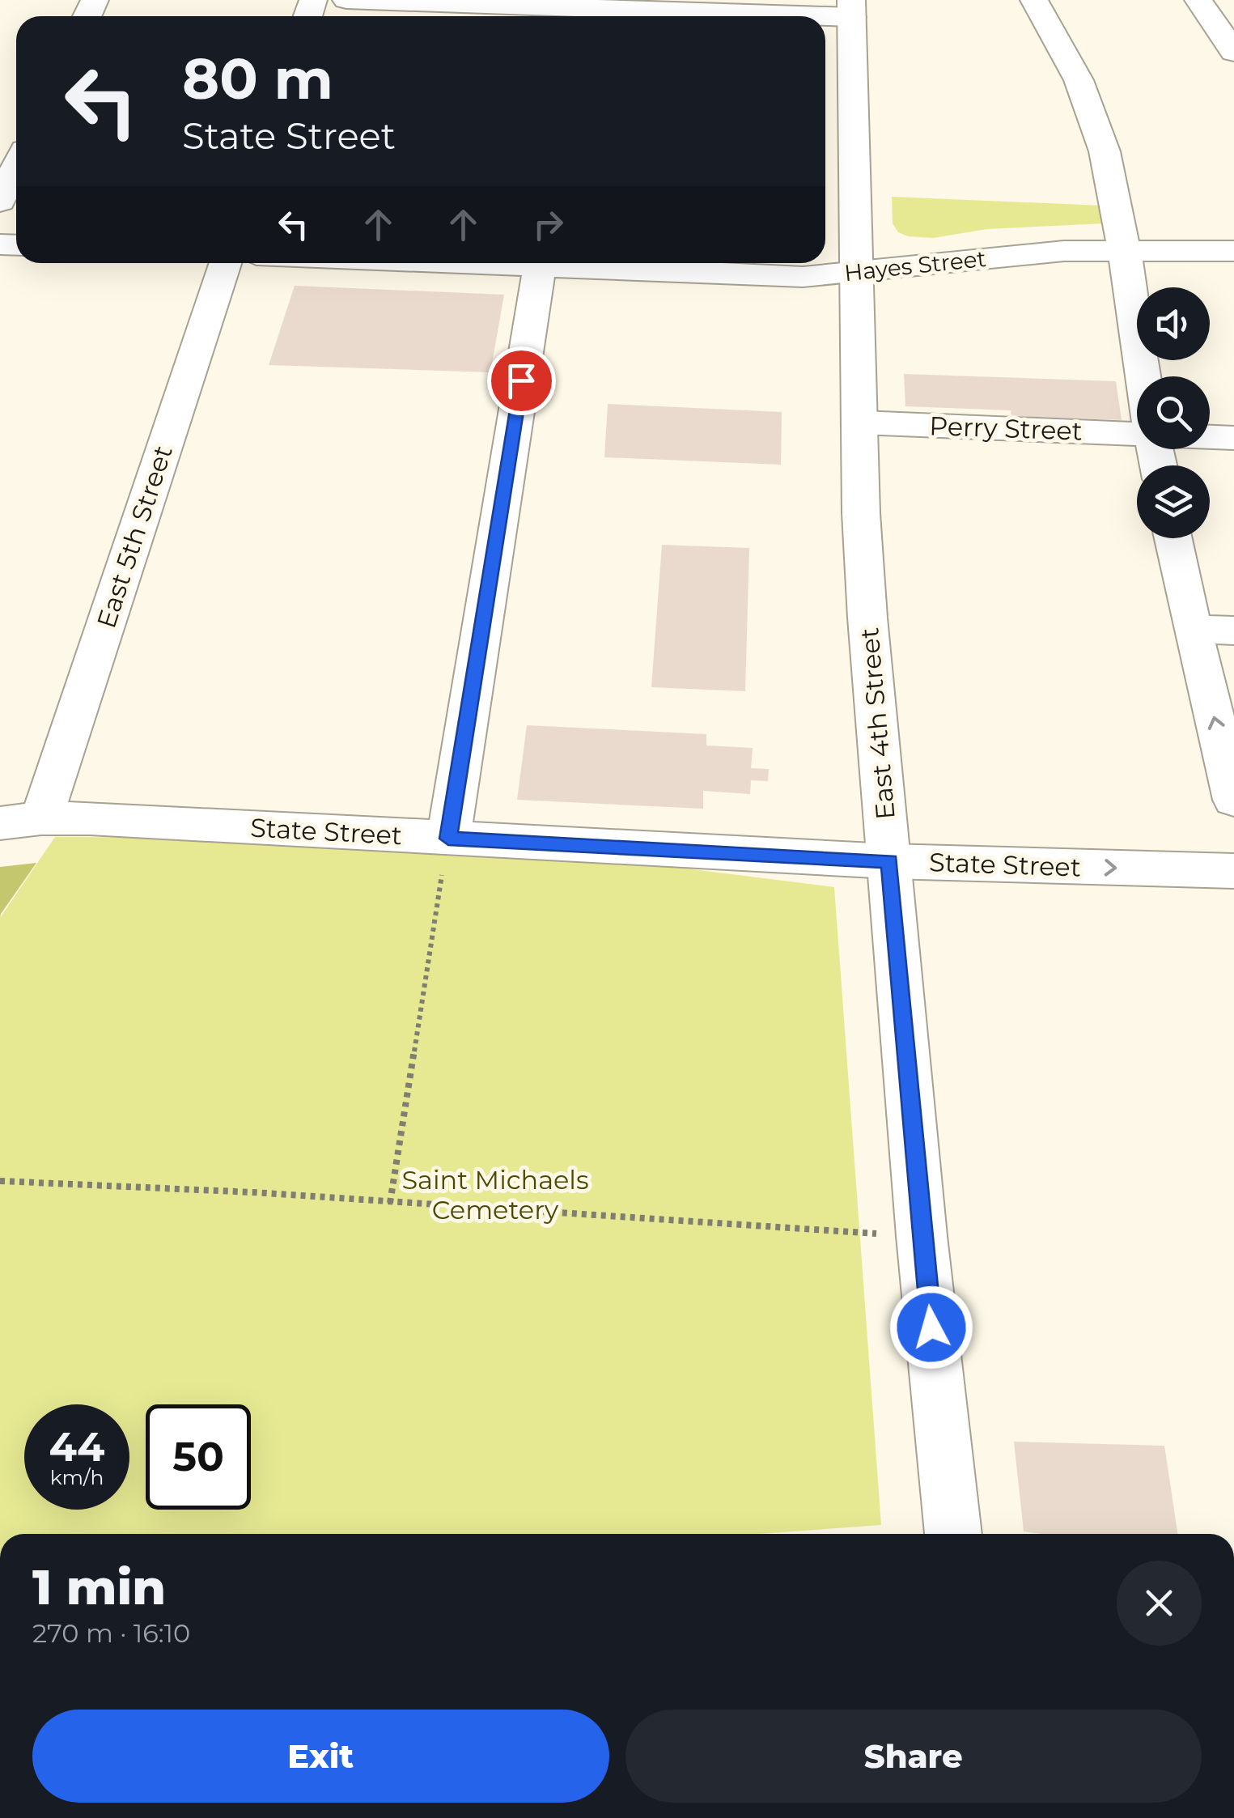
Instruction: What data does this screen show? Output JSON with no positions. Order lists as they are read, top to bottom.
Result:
{
  "streets": {
    "street": [
      "Hayes Street",
      "Perry Street",
      "East 5th Street",
      "East 4th Street",
      "State Street"
    ]
  },
  "crossings": [
    ["Hayes Street", "East 4th Street"],
    ["Perry Street", "East 4th Street"],
    ["East 5th Street", "State Street"],
    ["East 4th Street", "State Street"]
  ],
  "parks": ["Saint Michaels Cemetery"],
  "page": {
    "turn": ["80 m", "State Street"],
    "speed": "44 km/h",
    "limit": "50",
    "heading": ["1 min", "270 m · 16:10"],
    "buttons": ["Exit", "Share"]
  }
}
